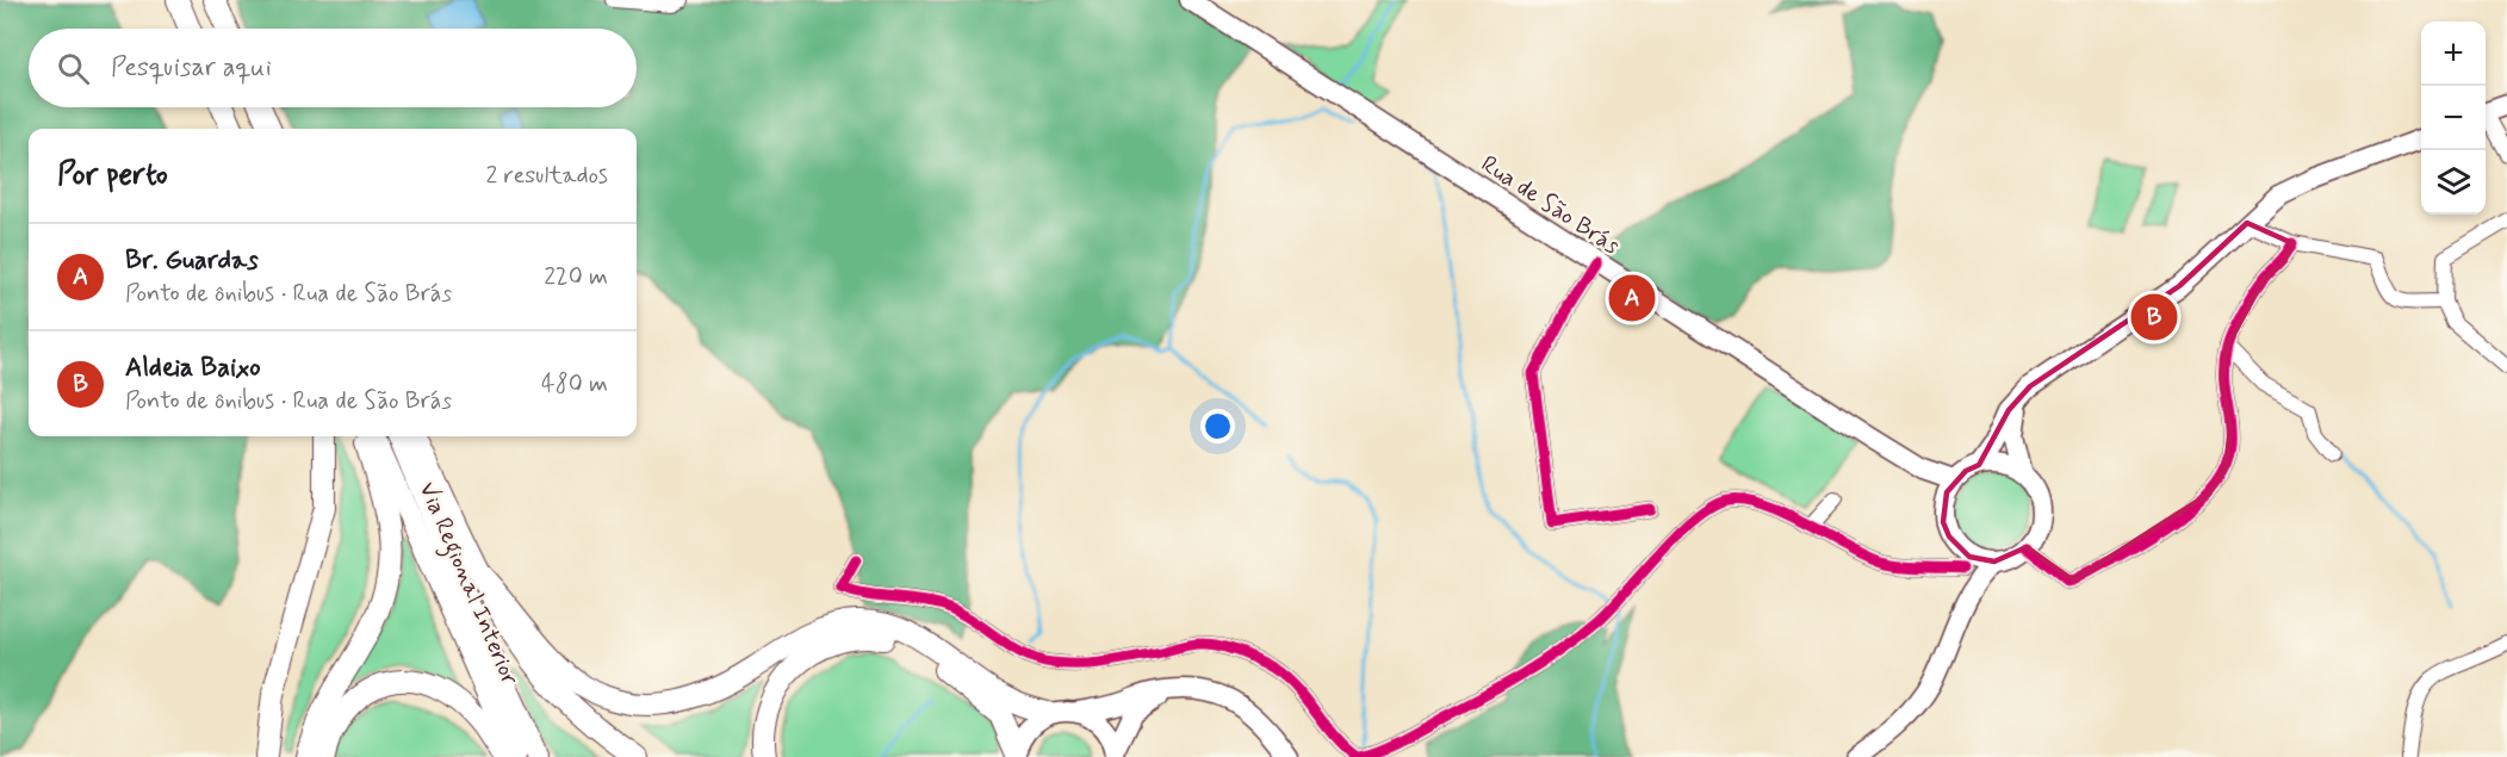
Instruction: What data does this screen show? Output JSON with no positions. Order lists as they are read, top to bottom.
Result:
{
  "streets": {
    "highway": ["Via Regional Interior"],
    "main road": ["Rua de São Brás"]
  },
  "page": {
    "map_buttons": ["+", "−"],
    "search": "Pesquisar aqui",
    "heading": ["Por perto", "2 resultados"],
    "list": [
      {
        "mark": "A",
        "name": "Br. Guardas",
        "note": "Ponto de ônibus · Rua de São Brás",
        "value": "220 m"
      },
      {
        "mark": "B",
        "name": "Aldeia Baixo",
        "note": "Ponto de ônibus · Rua de São Brás",
        "value": "480 m"
      }
    ],
    "pins": ["A", "B"]
  }
}
